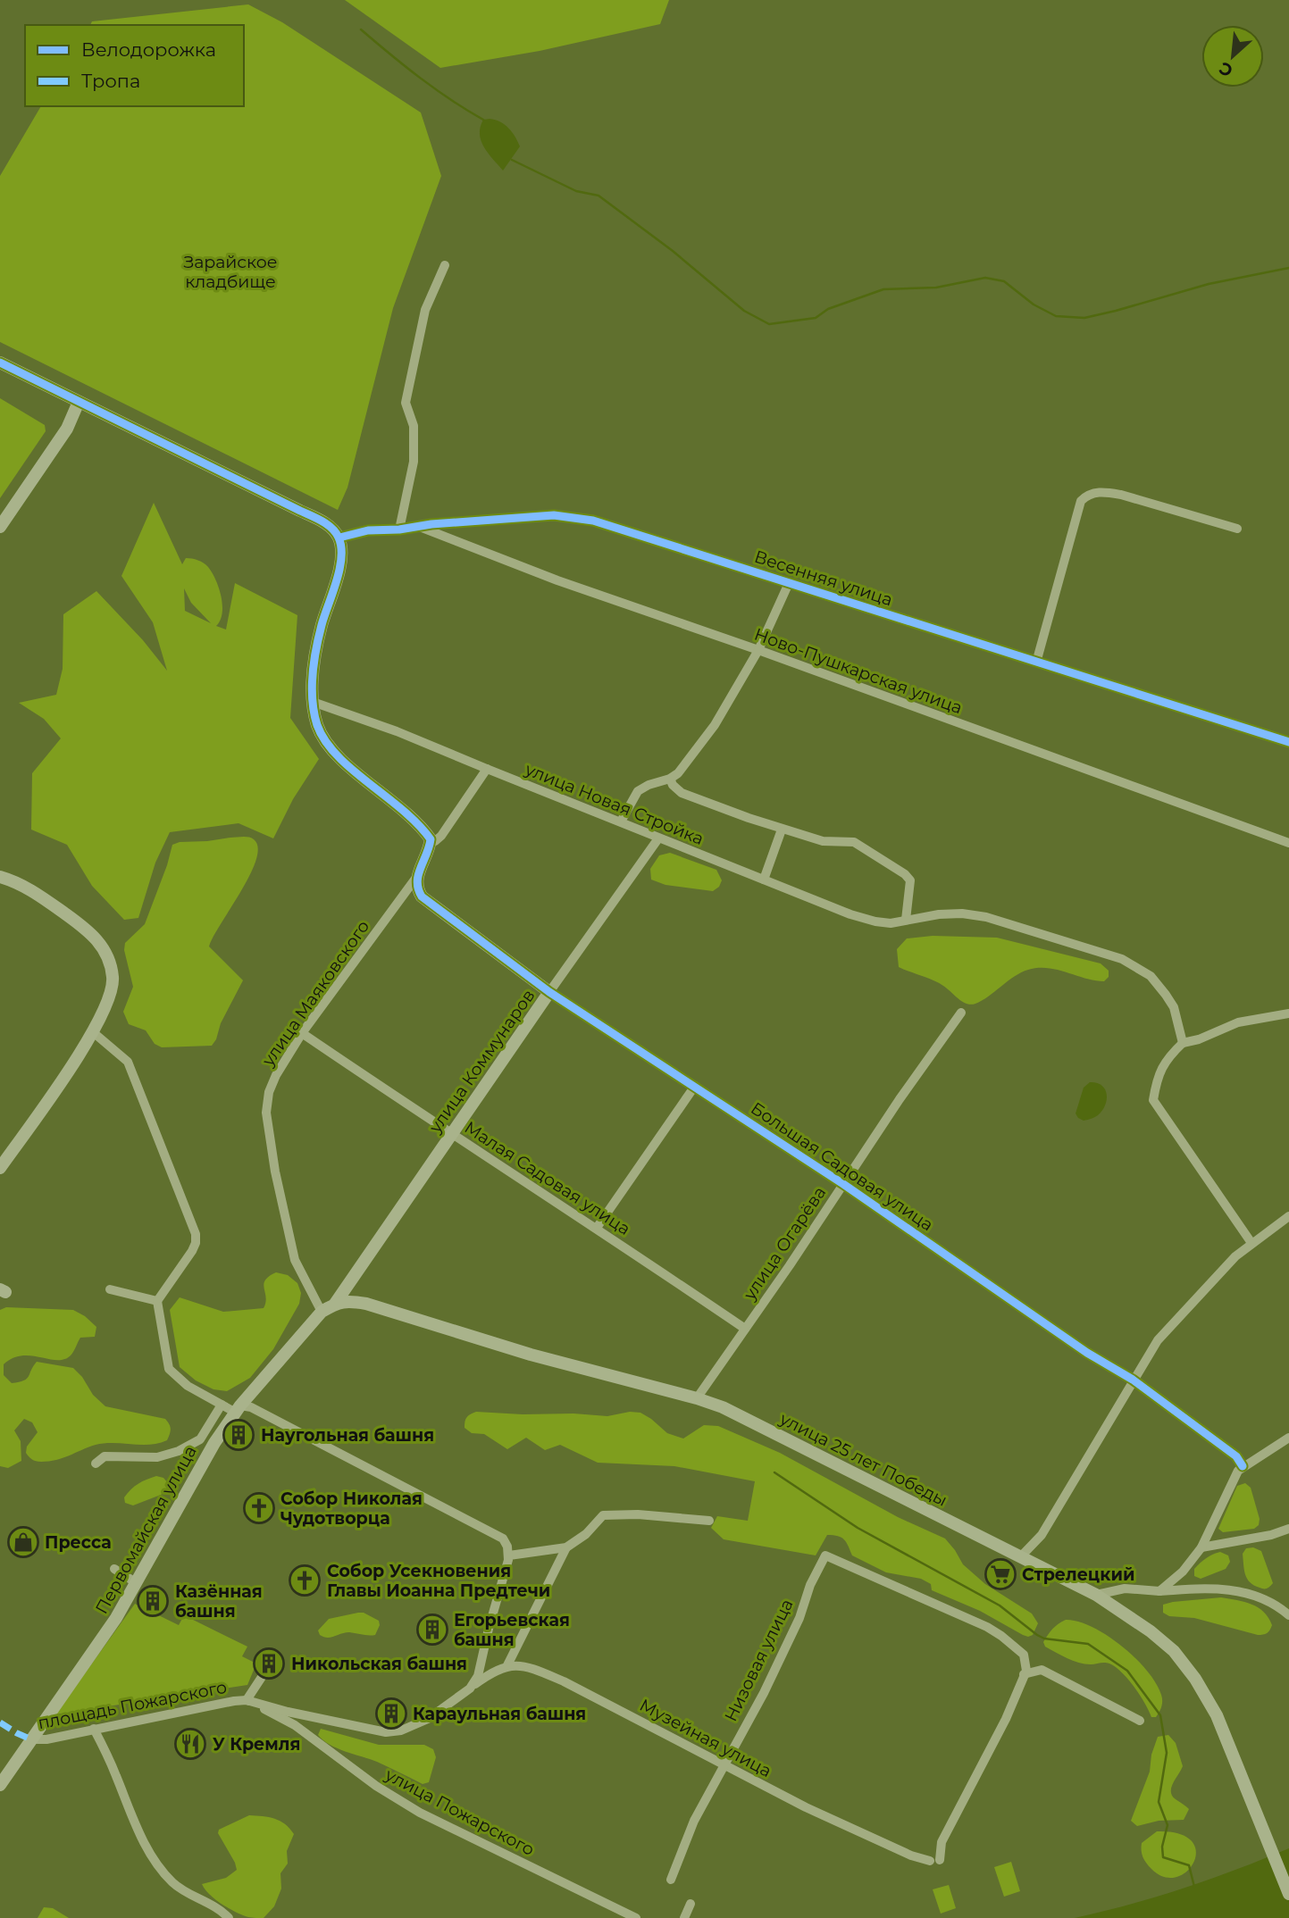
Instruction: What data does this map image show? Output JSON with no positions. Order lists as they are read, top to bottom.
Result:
{
  "streets": {
    "street": [
      "Весенняя улица",
      "Ново-Пушкарская улица",
      "улица Новая Стройка",
      "улица Маяковского",
      "улица Коммунаров",
      "Большая Садовая улица",
      "Малая Садовая улица",
      "улица Огарёва",
      "улица 25 лет Победы",
      "Первомайская улица",
      "Низовая улица",
      "площадь Пожарского",
      "Музейная улица",
      "улица Пожарского"
    ]
  },
  "crossings": [
    ["Весенняя улица", "Ново-Пушкарская улица"],
    ["улица Новая Стройка", "улица Коммунаров"],
    ["улица Маяковского", "Большая Садовая улица"],
    ["улица Маяковского", "Малая Садовая улица"],
    ["улица Маяковского", "Первомайская улица"],
    ["улица Коммунаров", "Большая Садовая улица"],
    ["улица Коммунаров", "Малая Садовая улица"],
    ["улица Коммунаров", "улица 25 лет Победы"],
    ["улица Коммунаров", "Первомайская улица"],
    ["Большая Садовая улица", "улица Огарёва"],
    ["Малая Садовая улица", "улица Огарёва"],
    ["улица Огарёва", "улица 25 лет Победы"],
    ["улица 25 лет Победы", "Первомайская улица"],
    ["Первомайская улица", "площадь Пожарского"],
    ["Низовая улица", "Музейная улица"],
    ["площадь Пожарского", "улица Пожарского"]
  ],
  "parks": ["Зарайское кладбище"],
  "places": {
    "building": [
      "Наугольная башня",
      "Казённая башня",
      "Егорьевская башня",
      "Никольская башня",
      "Караульная башня"
    ],
    "church": ["Собор Николая Чудотворца", "Собор Усекновения Главы Иоанна Предтечи"],
    "shop": ["Пресса"],
    "supermarket": ["Стрелецкий"],
    "restaurant": ["У Кремля"]
  },
  "legend": ["Велодорожка", "Тропа"],
  "north": "bottom left"
}
